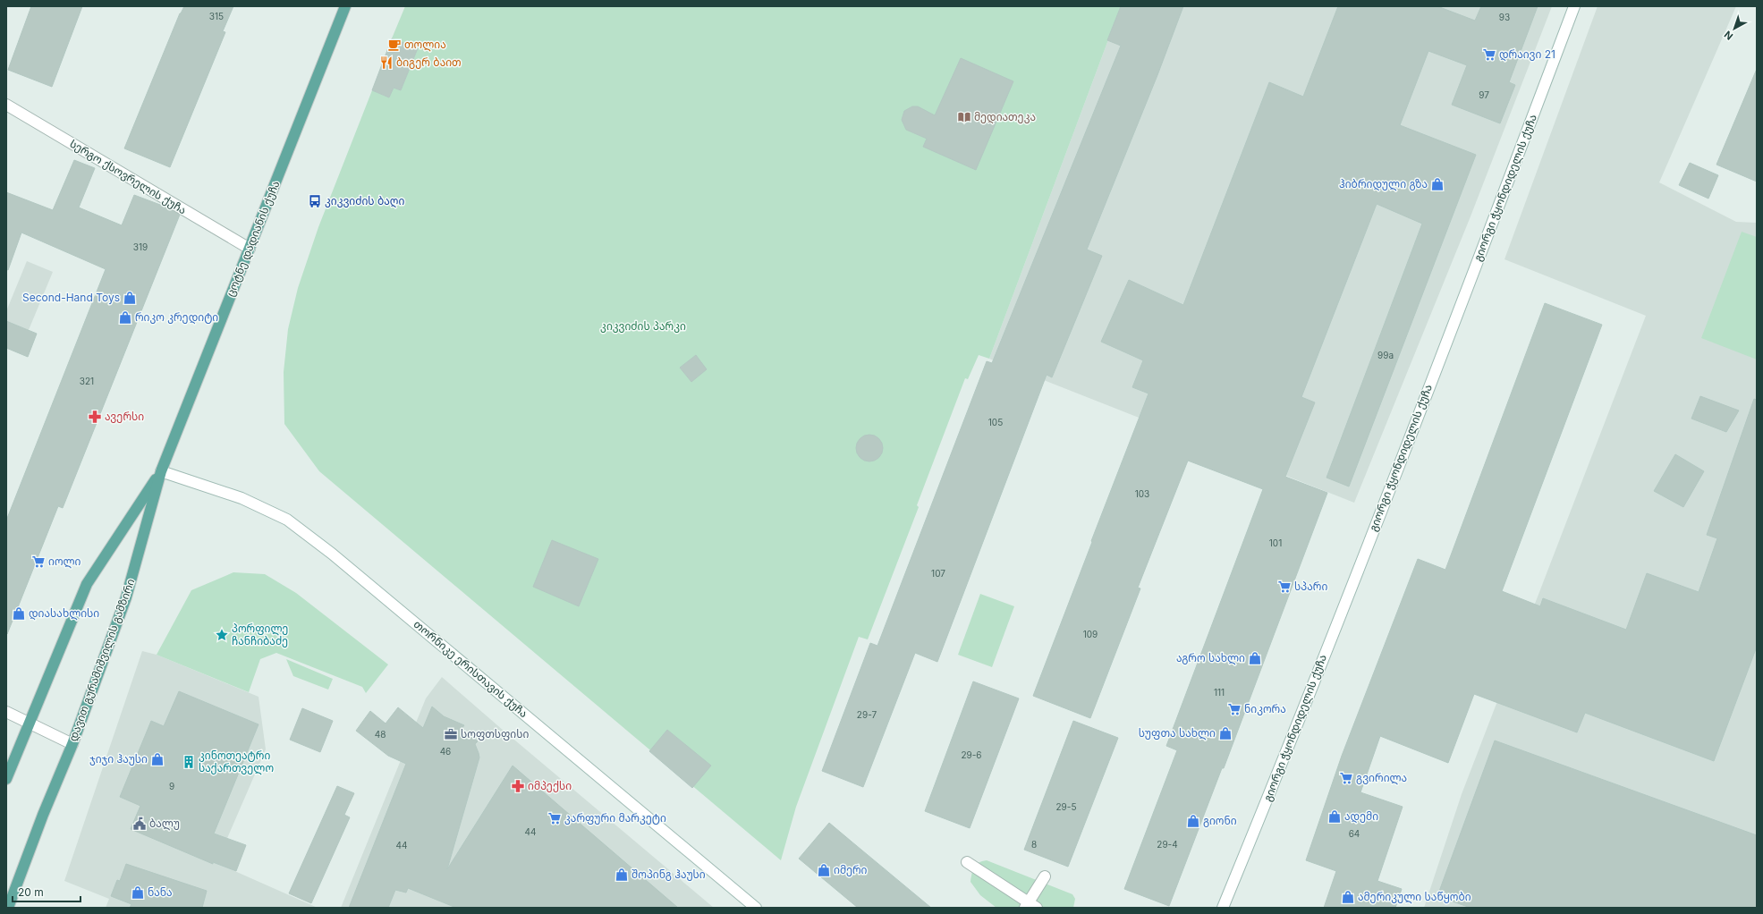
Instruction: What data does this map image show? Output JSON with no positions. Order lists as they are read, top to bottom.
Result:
{
  "streets": {
    "main road": ["ცოტნე დადიანის ქუჩა", "დავით გურამიშვილის გამზირი"],
    "street": ["სერგო ქსოვრელის ქუჩა", "გიორგი ჭყონდიდელის ქუჩა", "თორნიკე ერისთავის ქუჩა"]
  },
  "crossings": [
    ["სერგო ქსოვრელის ქუჩა", "ცოტნე დადიანის ქუჩა"],
    ["ცოტნე დადიანის ქუჩა", "დავით გურამიშვილის გამზირი"],
    ["ცოტნე დადიანის ქუჩა", "თორნიკე ერისთავის ქუჩა"],
    ["დავით გურამიშვილის გამზირი", "თორნიკე ერისთავის ქუჩა"]
  ],
  "parks": ["კიკვიძის პარკი"],
  "places": {
    "cafe": ["თოლია"],
    "supermarket": [
      "დრაივი 21",
      "იოლი",
      "სპარი",
      "ნიკორა",
      "გვირილა",
      "კარფური მარკეტი"
    ],
    "restaurant": ["ბიგერ ბაით"],
    "library": ["მედიათეკა"],
    "shop": [
      "ჰიბრიდული გზა",
      "Second-Hand Toys",
      "რიკო კრედიტი",
      "დიასახლისი",
      "აგრო სახლი",
      "სუფთა სახლი",
      "ჯიჯი ჰაუსი",
      "ადემი",
      "გიონი",
      "იმერი",
      "შოპინგ ჰაუსი",
      "ნანა",
      "ამერიკული საწყობი"
    ],
    "bus stop": ["კიკვიძის ბაღი"],
    "pharmacy": ["ავერსი", "იმპექსი"],
    "place": ["პორფილე ჩანჩიბაძე"],
    "office": ["სოფთსფისი"],
    "building": ["კინოთეატრი საქართველო"],
    "public building": ["ბალუ"]
  },
  "house_numbers": [
    "315",
    "93",
    "97",
    "319",
    "99a",
    "321",
    "105",
    "103",
    "101",
    "107",
    "109",
    "111",
    "29-7",
    "48",
    "46",
    "29-6",
    "9",
    "29-5",
    "44",
    "64",
    "8",
    "29-4",
    "44"
  ],
  "scale_bar": "20 m",
  "north": "bottom left"
}
